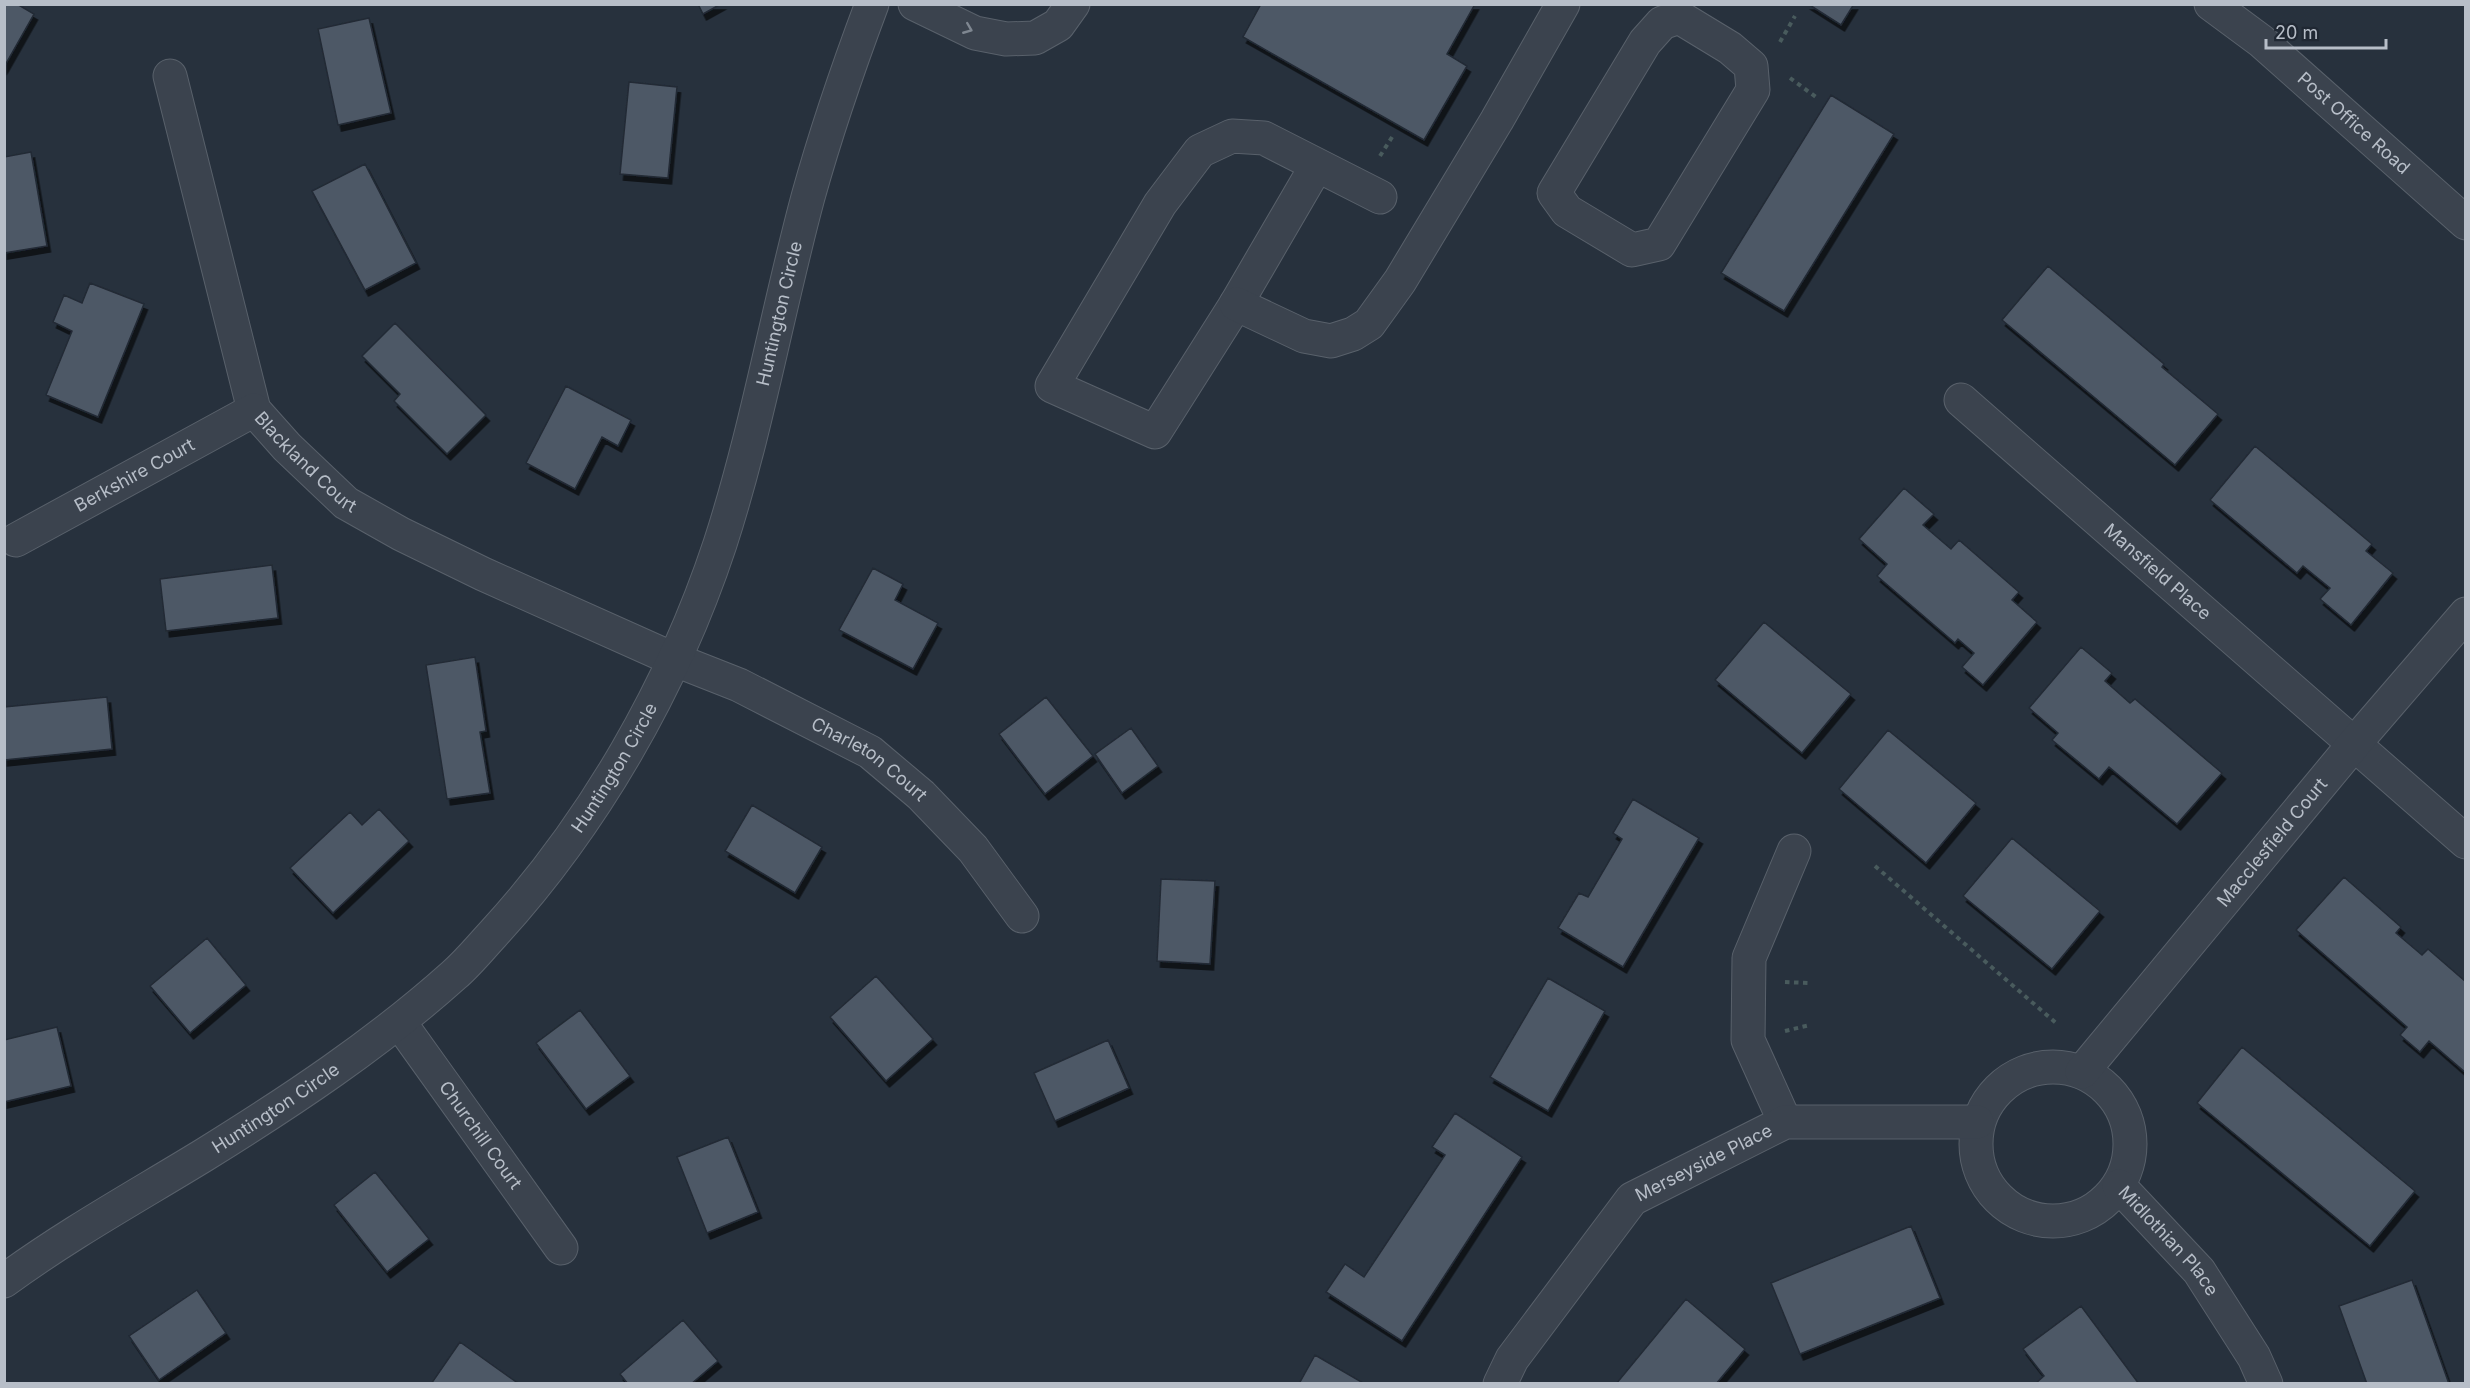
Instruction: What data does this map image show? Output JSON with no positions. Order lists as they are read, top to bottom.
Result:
{
  "streets": {
    "street": [
      "Post Office Road",
      "Huntington Circle",
      "Blackland Court",
      "Berkshire Court",
      "Mansfield Place",
      "Charleton Court",
      "Macclesfield Court",
      "Churchill Court",
      "Merseyside Place",
      "Midlothian Place"
    ]
  },
  "crossings": [
    ["Huntington Circle", "Blackland Court"],
    ["Huntington Circle", "Charleton Court"],
    ["Huntington Circle", "Churchill Court"],
    ["Blackland Court", "Berkshire Court"],
    ["Blackland Court", "Charleton Court"],
    ["Mansfield Place", "Macclesfield Court"],
    ["Macclesfield Court", "Merseyside Place"],
    ["Macclesfield Court", "Midlothian Place"],
    ["Merseyside Place", "Midlothian Place"]
  ],
  "scale_bar": "20 m"
}
